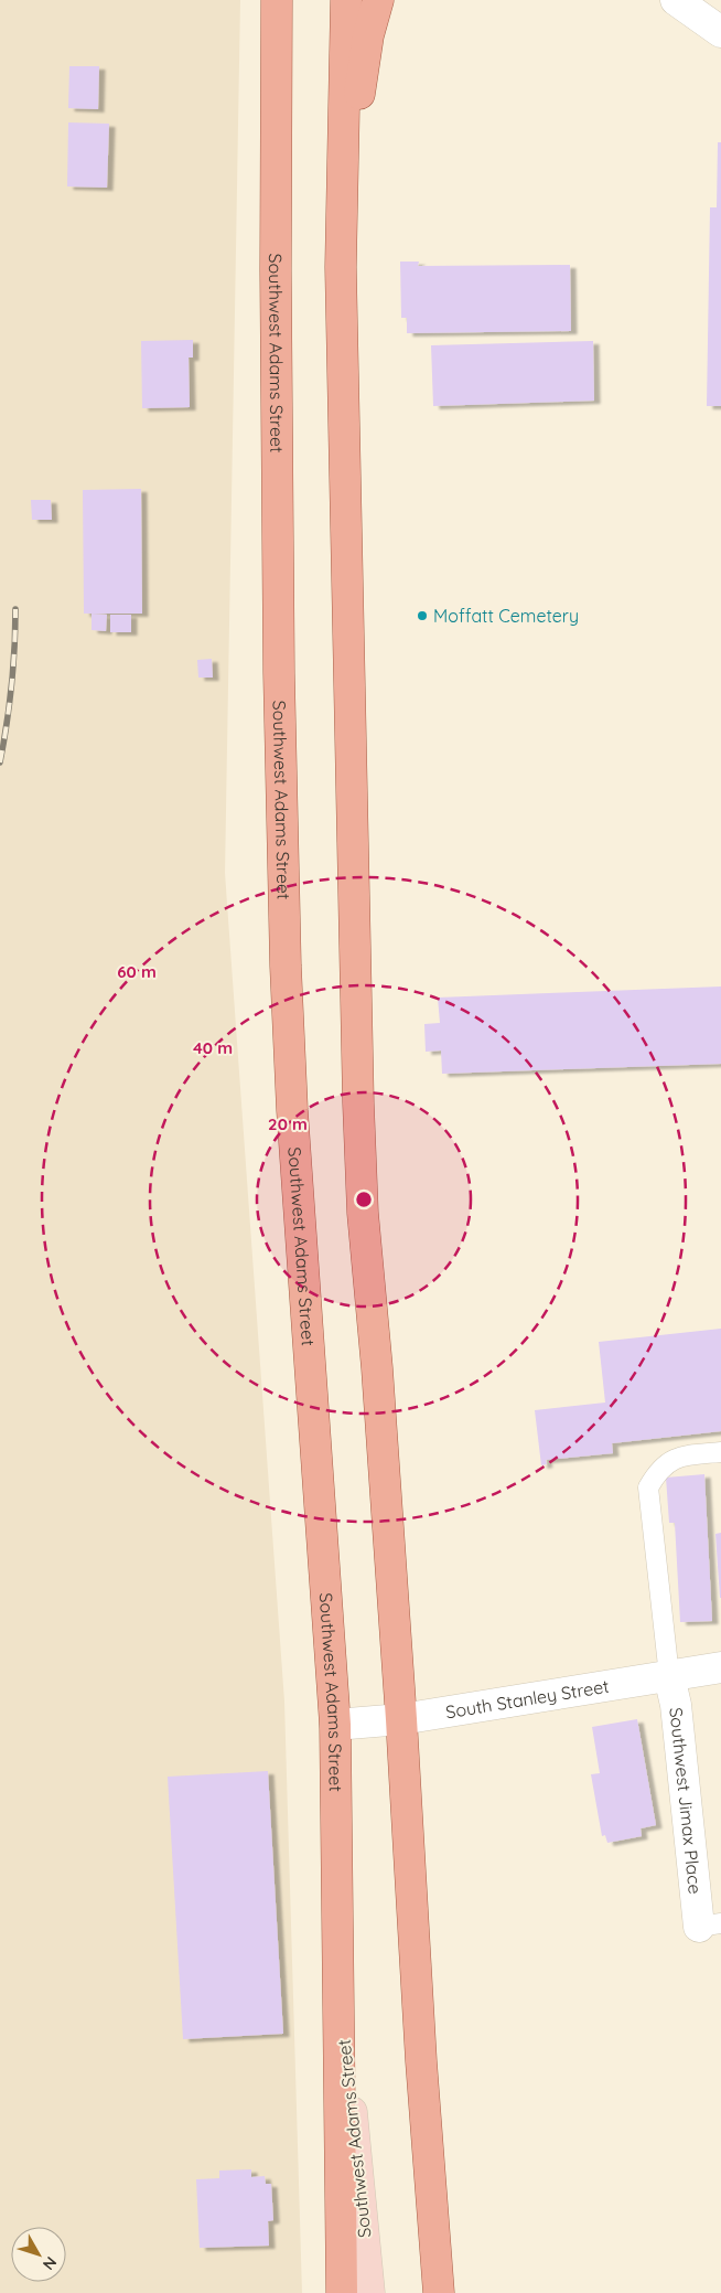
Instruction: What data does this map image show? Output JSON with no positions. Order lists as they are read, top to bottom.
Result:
{
  "streets": {
    "main road": ["Southwest Adams Street"],
    "street": ["South Stanley Street", "Southwest Jimax Place"]
  },
  "crossings": [
    ["Southwest Adams Street", "South Stanley Street"],
    ["South Stanley Street", "Southwest Jimax Place"]
  ],
  "places": ["Moffatt Cemetery"],
  "north": "bottom right",
  "rings": ["60 m", "40 m", "20 m"]
}
